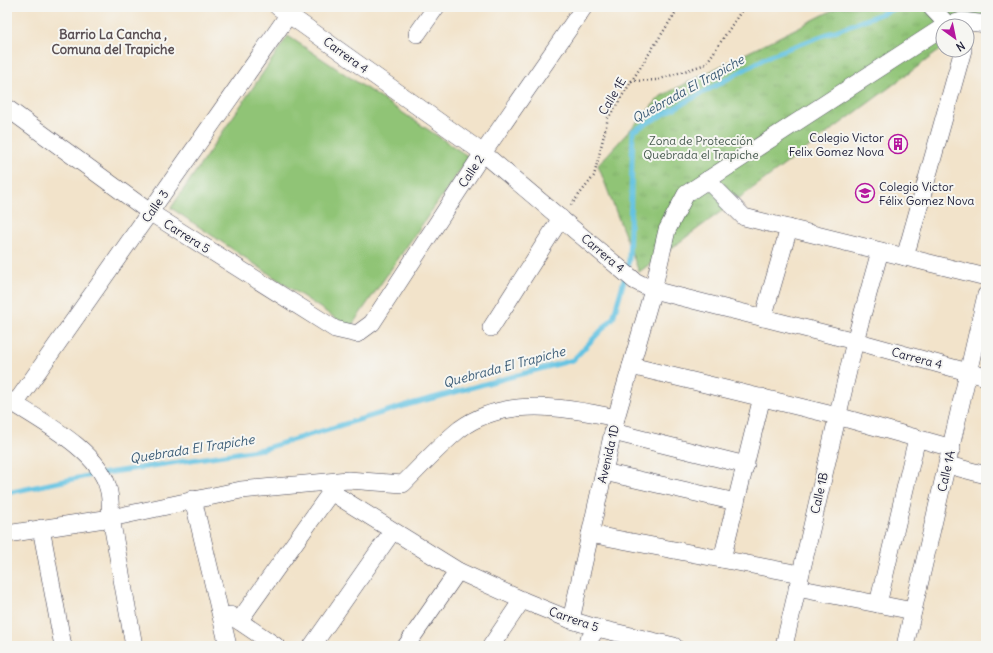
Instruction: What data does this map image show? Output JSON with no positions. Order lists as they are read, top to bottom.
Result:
{
  "streets": {
    "street": [
      "Carrera 4",
      "Calle 2",
      "Calle 3",
      "Carrera 5",
      "Avenida 1D",
      "Calle 1A",
      "Calle 1B"
    ],
    "path": ["Calle 1E"]
  },
  "crossings": [
    ["Carrera 4", "Calle 1E"],
    ["Carrera 4", "Calle 2"],
    ["Carrera 4", "Calle 3"],
    ["Carrera 4", "Avenida 1D"],
    ["Carrera 4", "Calle 1A"],
    ["Carrera 4", "Calle 1B"],
    ["Calle 2", "Carrera 5"],
    ["Calle 3", "Carrera 5"],
    ["Carrera 5", "Avenida 1D"]
  ],
  "districts": ["Barrio La Cancha , Comuna del Trapiche"],
  "water": ["Quebrada El Trapiche"],
  "parks": ["Zona de Protección Quebrada el Trapiche"],
  "places": {
    "building": ["Colegio Victor Felix Gomez Nova"],
    "school or university": ["Colegio Victor Félix Gomez Nova"]
  },
  "north": "bottom right"
}
